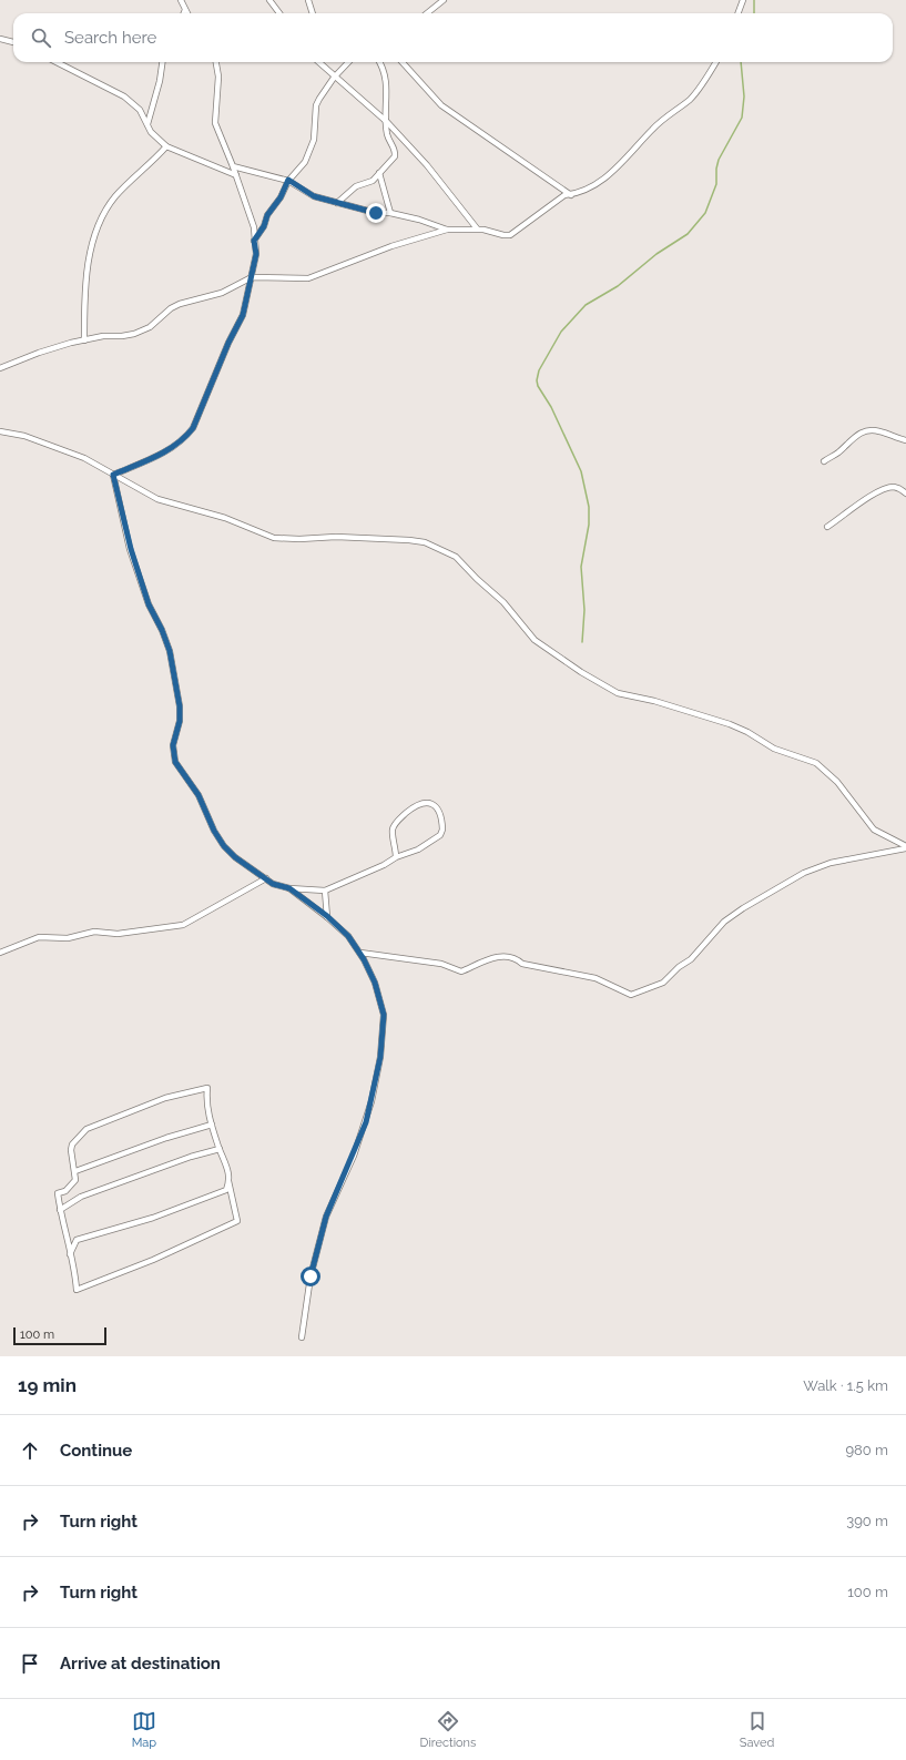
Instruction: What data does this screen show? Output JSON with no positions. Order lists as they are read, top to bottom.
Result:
{
  "scale_bar": "100 m",
  "page": {
    "search": "Search here",
    "scale": "100 m",
    "heading": ["19 min", "Walk · 1.5 km"],
    "list": [
      ["Continue", "980 m"],
      ["Turn right", "390 m"],
      ["Turn right", "100 m"],
      "Arrive at destination"
    ],
    "nav": ["Map", "Directions", "Saved"]
  }
}
